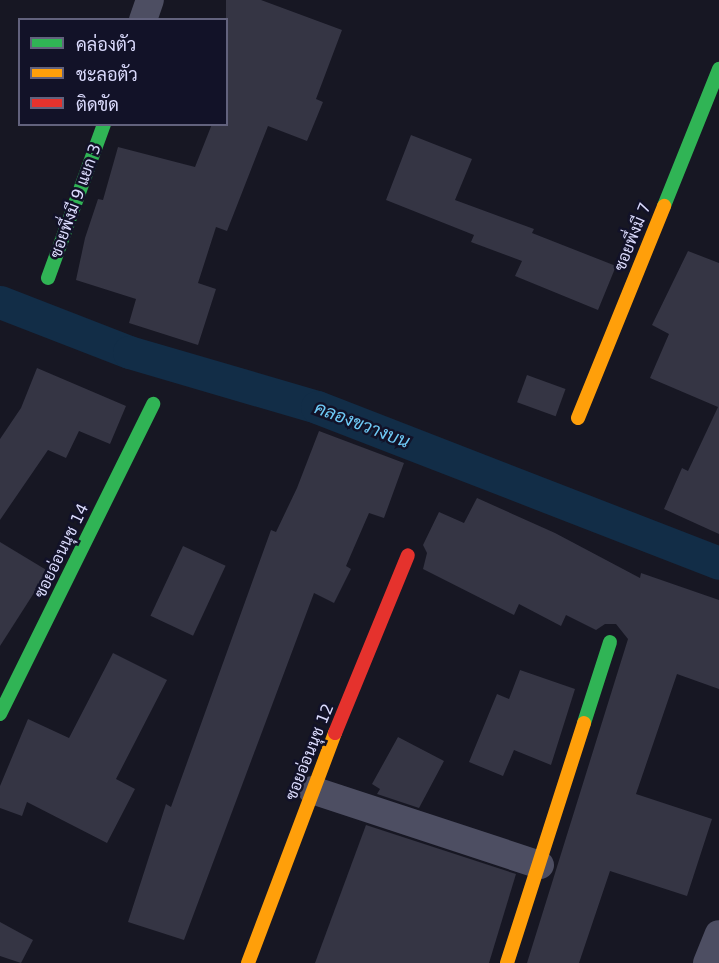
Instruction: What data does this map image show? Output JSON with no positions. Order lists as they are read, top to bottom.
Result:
{
  "streets": {
    "street": [
      "ซอยพึ่งมี 9 แยก 3",
      "ซอยพึ่งมี 7",
      "ซอยอ่อนนุช 14",
      "ซอยอ่อนนุช 12"
    ]
  },
  "water": ["คลองขวางบน"],
  "legend": ["คล่องตัว", "ชะลอตัว", "ติดขัด"]
}
